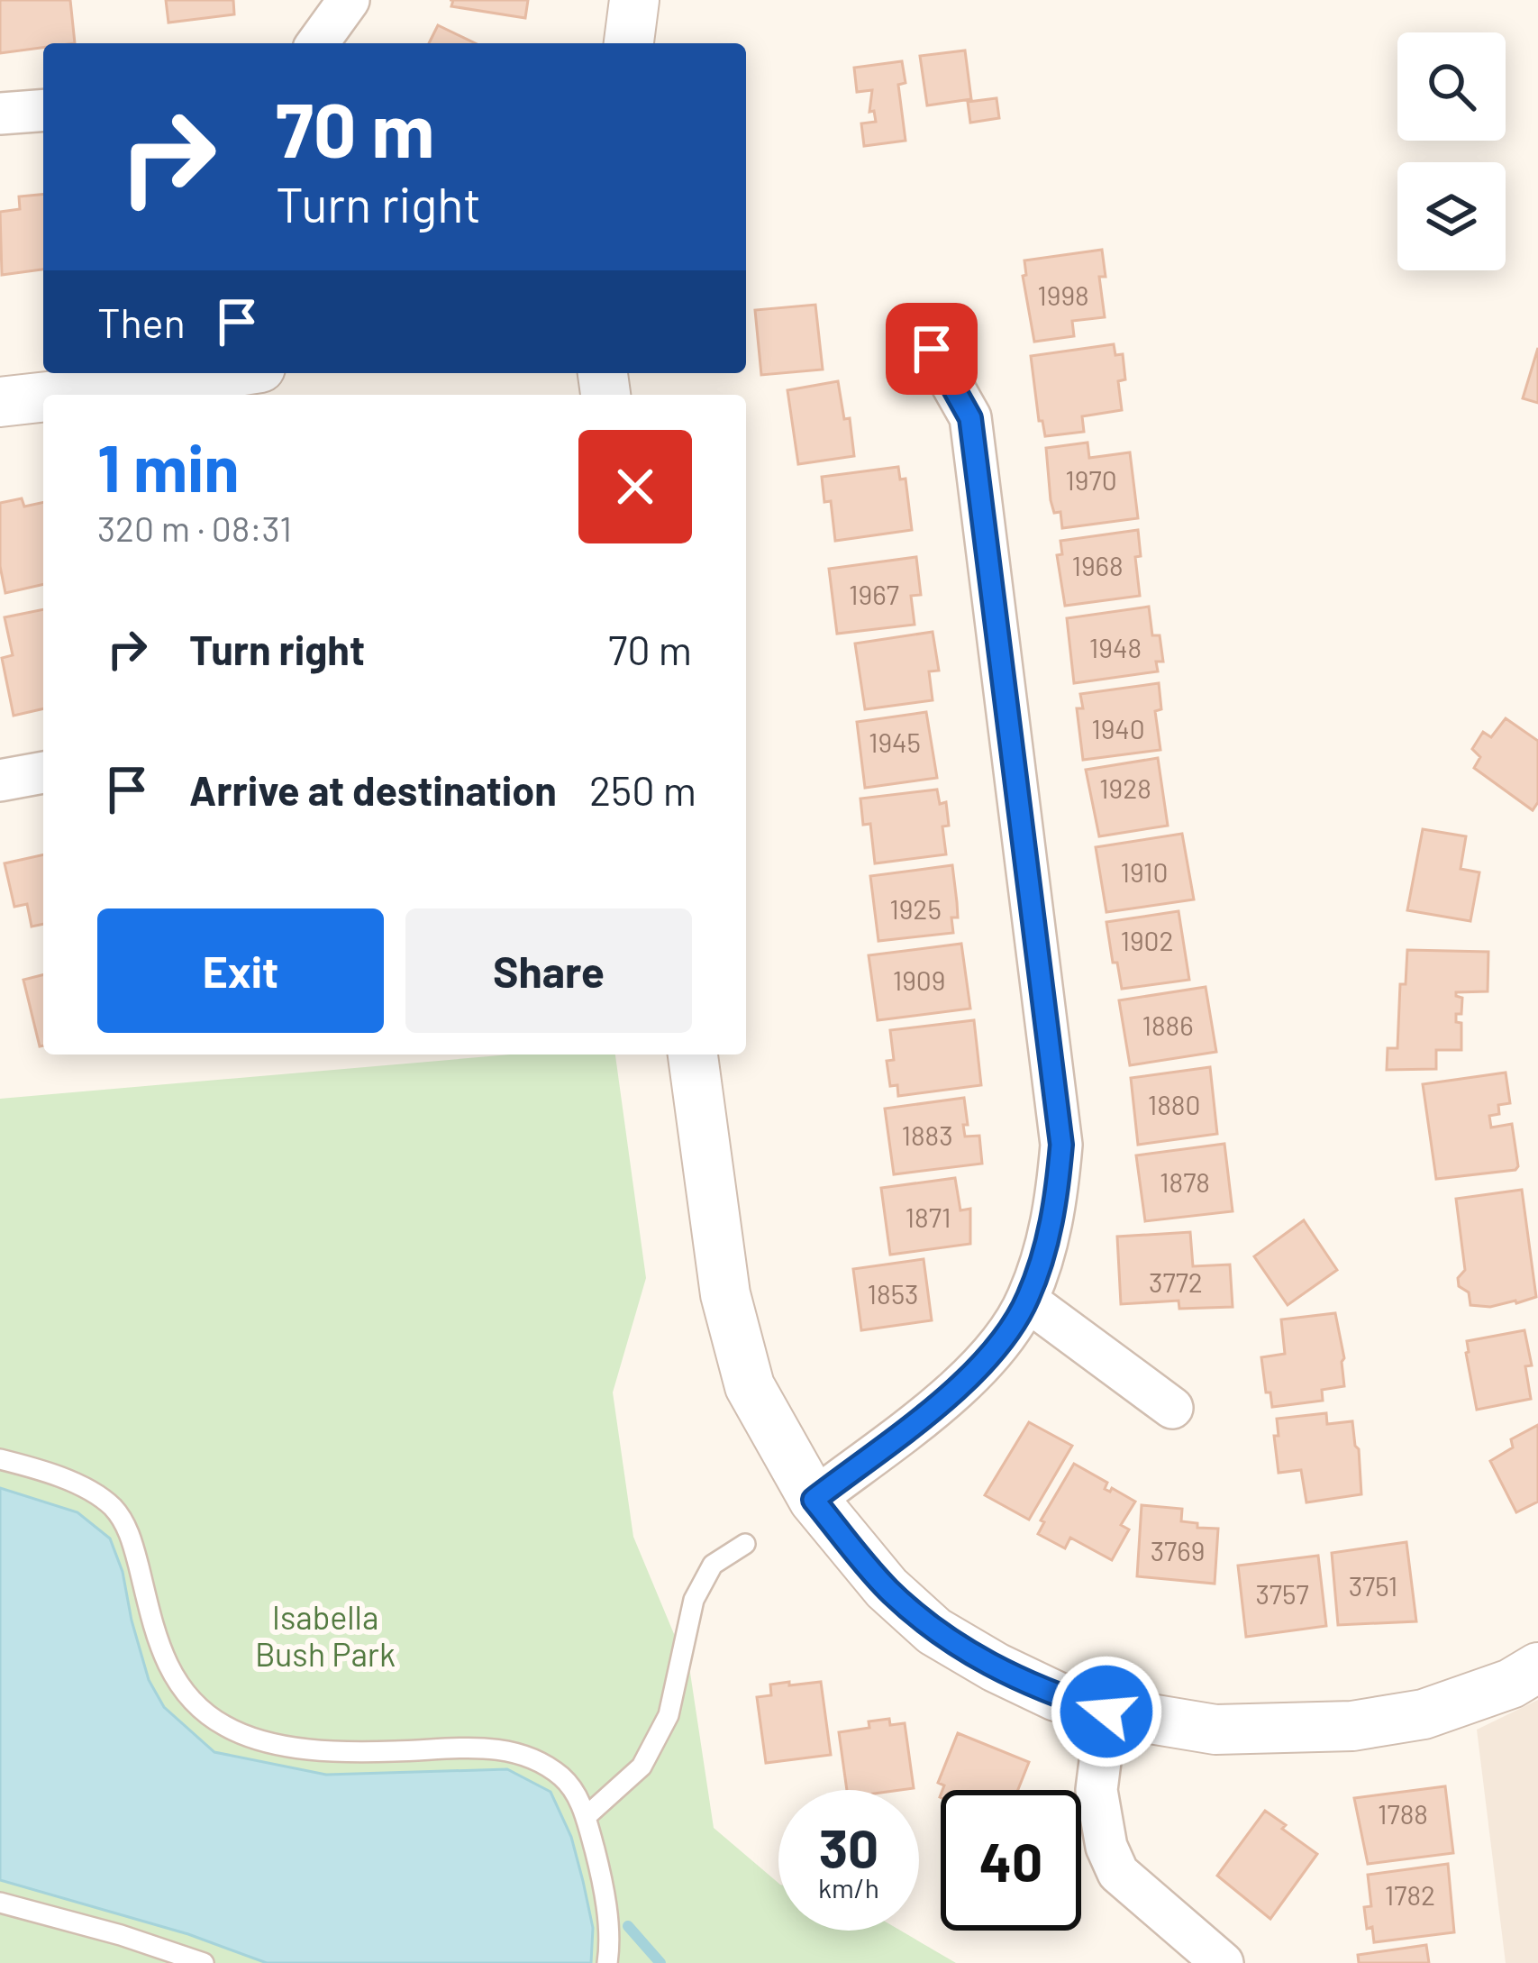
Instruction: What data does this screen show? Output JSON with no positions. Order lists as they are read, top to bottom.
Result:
{
  "parks": ["Isabella Bush Park"],
  "house_numbers": [
    "1998",
    "1970",
    "1968",
    "1967",
    "1948",
    "1940",
    "1945",
    "1928",
    "1910",
    "1925",
    "1902",
    "1909",
    "1886",
    "1880",
    "1883",
    "1878",
    "1871",
    "3772",
    "1853",
    "3769",
    "3751",
    "3757",
    "1788",
    "1782"
  ],
  "page": {
    "turn": ["70 m", "Turn right"],
    "then": "Then",
    "heading": ["1 min", "320 m · 08:31"],
    "list": [
      {
        "name": "Turn right",
        "value": "70 m"
      },
      {
        "name": "Arrive at destination",
        "value": "250 m"
      }
    ],
    "buttons": ["Exit", "Share"],
    "speed": "30 km/h",
    "limit": "40"
  }
}
